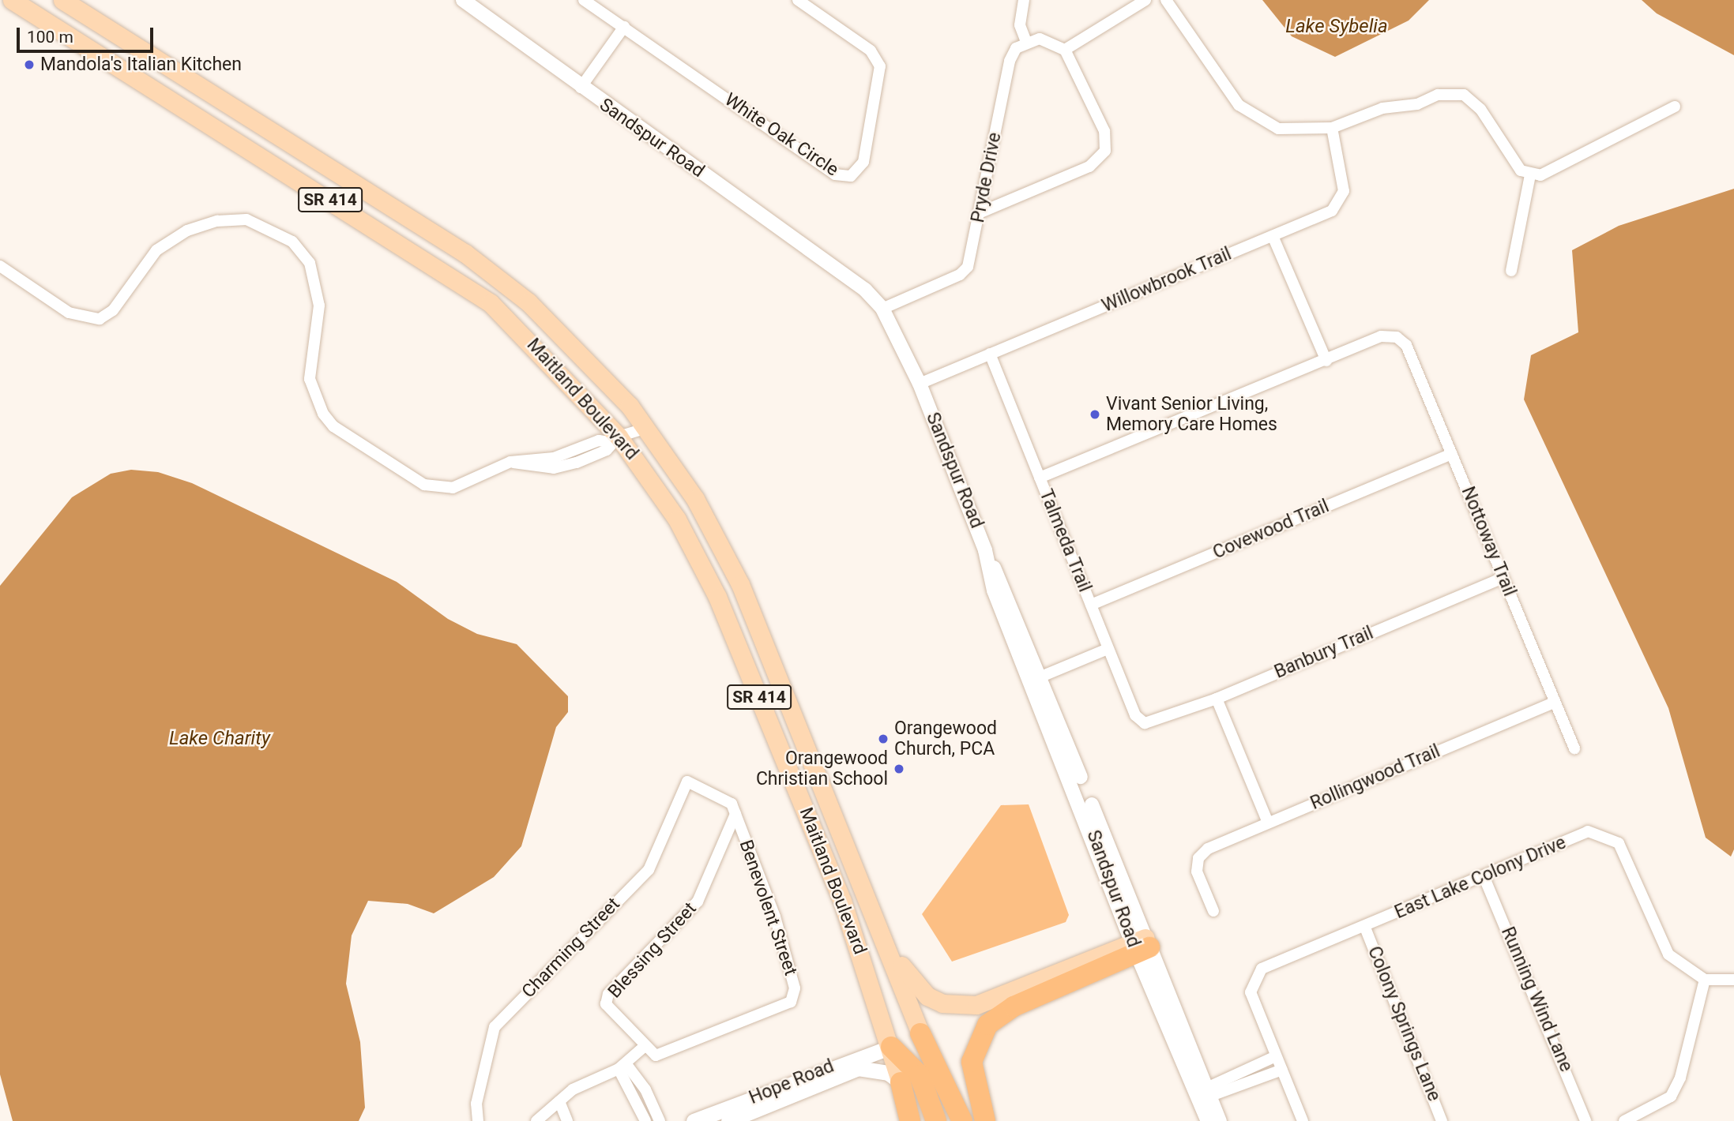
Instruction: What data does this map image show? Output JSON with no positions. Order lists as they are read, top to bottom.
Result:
{
  "streets": {
    "highway": ["SR 414", "Maitland Boulevard"],
    "main road": ["Sandspur Road", "Hope Road"],
    "street": [
      "White Oak Circle",
      "Pryde Drive",
      "Willowbrook Trail",
      "Covewood Trail",
      "Talmeda Trail",
      "Nottoway Trail",
      "Banbury Trail",
      "Rollingwood Trail",
      "East Lake Colony Drive",
      "Benevolent Street",
      "Charming Street",
      "Blessing Street",
      "Running Wind Lane",
      "Colony Springs Lane"
    ]
  },
  "crossings": [
    ["Sandspur Road", "Pryde Drive"],
    ["Sandspur Road", "Willowbrook Trail"],
    ["Willowbrook Trail", "Talmeda Trail"],
    ["Maitland Boulevard", "Hope Road"],
    ["Covewood Trail", "Talmeda Trail"],
    ["Covewood Trail", "Nottoway Trail"],
    ["Talmeda Trail", "Banbury Trail"],
    ["Nottoway Trail", "Banbury Trail"],
    ["Nottoway Trail", "Rollingwood Trail"],
    ["East Lake Colony Drive", "Running Wind Lane"],
    ["East Lake Colony Drive", "Colony Springs Lane"],
    ["Benevolent Street", "Charming Street"],
    ["Benevolent Street", "Blessing Street"]
  ],
  "water": ["Lake Sybelia", "Lake Charity"],
  "places": [
    "Mandola's Italian Kitchen",
    "Vivant Senior Living, Memory Care Homes",
    "Orangewood Church, PCA",
    "Orangewood Christian School"
  ],
  "scale_bar": "100 m"
}
